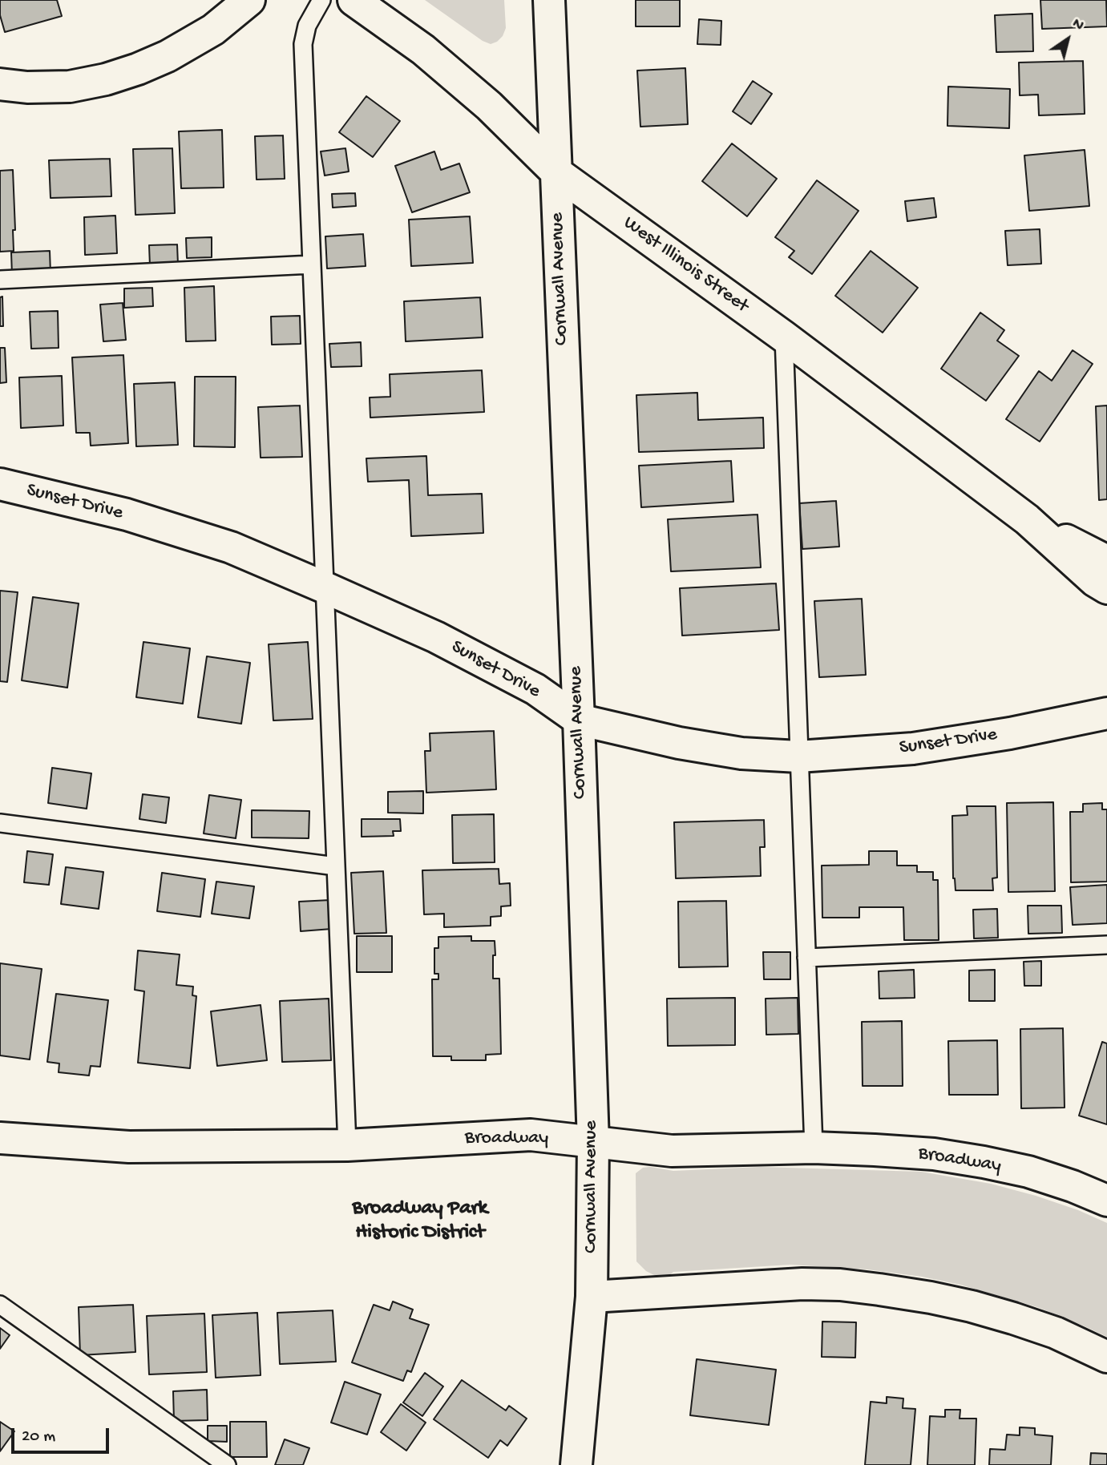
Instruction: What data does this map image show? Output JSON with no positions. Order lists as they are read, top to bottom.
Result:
{
  "streets": {
    "street": [
      "West Illinois Street",
      "Cornwall Avenue",
      "Sunset Drive",
      "Broadway"
    ]
  },
  "crossings": [
    ["West Illinois Street", "Cornwall Avenue"],
    ["Cornwall Avenue", "Sunset Drive"],
    ["Cornwall Avenue", "Broadway"]
  ],
  "districts": ["Broadway Park Historic District"],
  "scale_bar": "20 m",
  "north": "top right"
}
